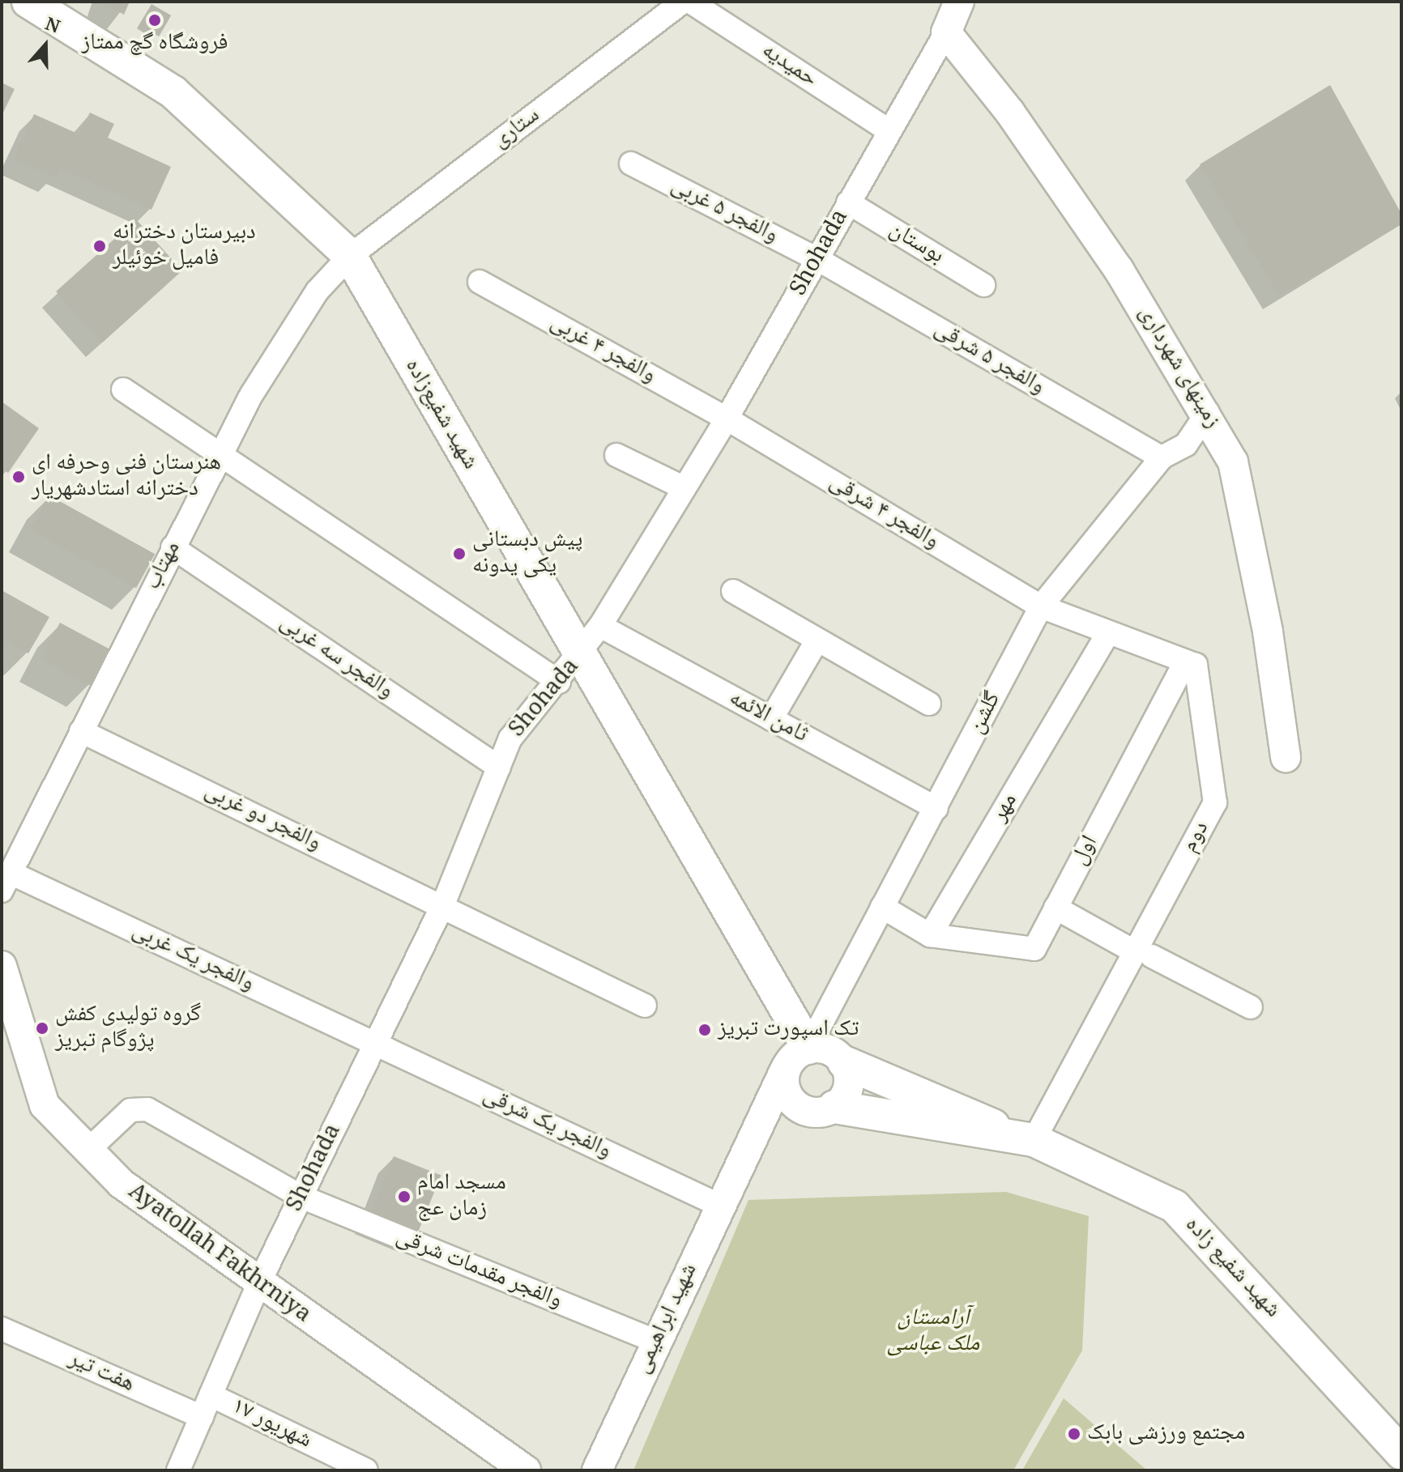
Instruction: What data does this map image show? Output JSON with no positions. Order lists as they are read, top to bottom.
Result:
{
  "streets": {
    "main road": ["شهید شفیع‌زاده", "شهید شفیع زاده"],
    "street": [
      "حمیدیه",
      "ستاری",
      "والفجر ۵ غربی",
      "بوستان",
      "Shohada",
      "والفجر ۴ غربی",
      "والفجر ۵ شرقی",
      "زمینهای شهرداری",
      "والفجر ۴ شرقی",
      "مهتاب",
      "والفجر سه غربی",
      "گلشن",
      "ثامن الائمه",
      "مهر",
      "والفجر دو غربی",
      "دوم",
      "اول",
      "والفجر یک غربی",
      "والفجر یک شرقی",
      "Ayatollah Fakhrniya",
      "والفجر مقدمات شرقی",
      "شهید ابراهیمی",
      "هفت تیر",
      "۱۷ شهریور"
    ]
  },
  "crossings": [
    ["حمیدیه", "Shohada"],
    ["ستاری", "شهید شفیع‌زاده"],
    ["ستاری", "مهتاب"],
    ["والفجر ۵ غربی", "Shohada"],
    ["والفجر ۵ غربی", "والفجر ۵ شرقی"],
    ["بوستان", "Shohada"],
    ["Shohada", "والفجر ۴ غربی"],
    ["Shohada", "والفجر ۵ شرقی"],
    ["Shohada", "زمینهای شهرداری"],
    ["Shohada", "شهید شفیع‌زاده"],
    ["Shohada", "والفجر ۴ شرقی"],
    ["Shohada", "والفجر سه غربی"],
    ["Shohada", "ثامن الائمه"],
    ["Shohada", "والفجر دو غربی"],
    ["Shohada", "والفجر یک غربی"],
    ["Shohada", "والفجر یک شرقی"],
    ["Shohada", "Ayatollah Fakhrniya"],
    ["Shohada", "والفجر مقدمات شرقی"],
    ["Shohada", "هفت تیر"],
    ["Shohada", "۱۷ شهریور"],
    ["والفجر ۴ غربی", "والفجر ۴ شرقی"],
    ["والفجر ۵ شرقی", "گلشن"],
    ["زمینهای شهرداری", "گلشن"],
    ["شهید شفیع‌زاده", "مهتاب"],
    ["شهید شفیع‌زاده", "گلشن"],
    ["شهید شفیع‌زاده", "شهید شفیع زاده"],
    ["شهید شفیع‌زاده", "شهید ابراهیمی"],
    ["والفجر ۴ شرقی", "گلشن"],
    ["مهتاب", "والفجر سه غربی"],
    ["مهتاب", "والفجر دو غربی"],
    ["مهتاب", "والفجر یک غربی"],
    ["گلشن", "ثامن الائمه"],
    ["گلشن", "شهید شفیع زاده"],
    ["گلشن", "شهید ابراهیمی"],
    ["مهر", "اول"],
    ["دوم", "اول"],
    ["دوم", "شهید شفیع زاده"],
    ["والفجر یک غربی", "والفجر یک شرقی"],
    ["والفجر یک شرقی", "شهید ابراهیمی"],
    ["Ayatollah Fakhrniya", "والفجر مقدمات شرقی"],
    ["شهید شفیع زاده", "شهید ابراهیمی"],
    ["والفجر مقدمات شرقی", "شهید ابراهیمی"]
  ],
  "parks": ["آرامستان ملک عباسی"],
  "places": [
    "فروشگاه گچ ممتاز",
    "دبیرستان دخترانه فامیل خوئیلر",
    "هنرستان فنی وحرفه ای دخترانه استادشهریار",
    "پیش دبستانی یکی یدونه",
    "گروه تولیدی کفش پژوگام تبریز",
    "تک اسپورت تبریز",
    "مسجد امام زمان عج",
    "مجتمع ورزشی بابک"
  ],
  "north": "top"
}
